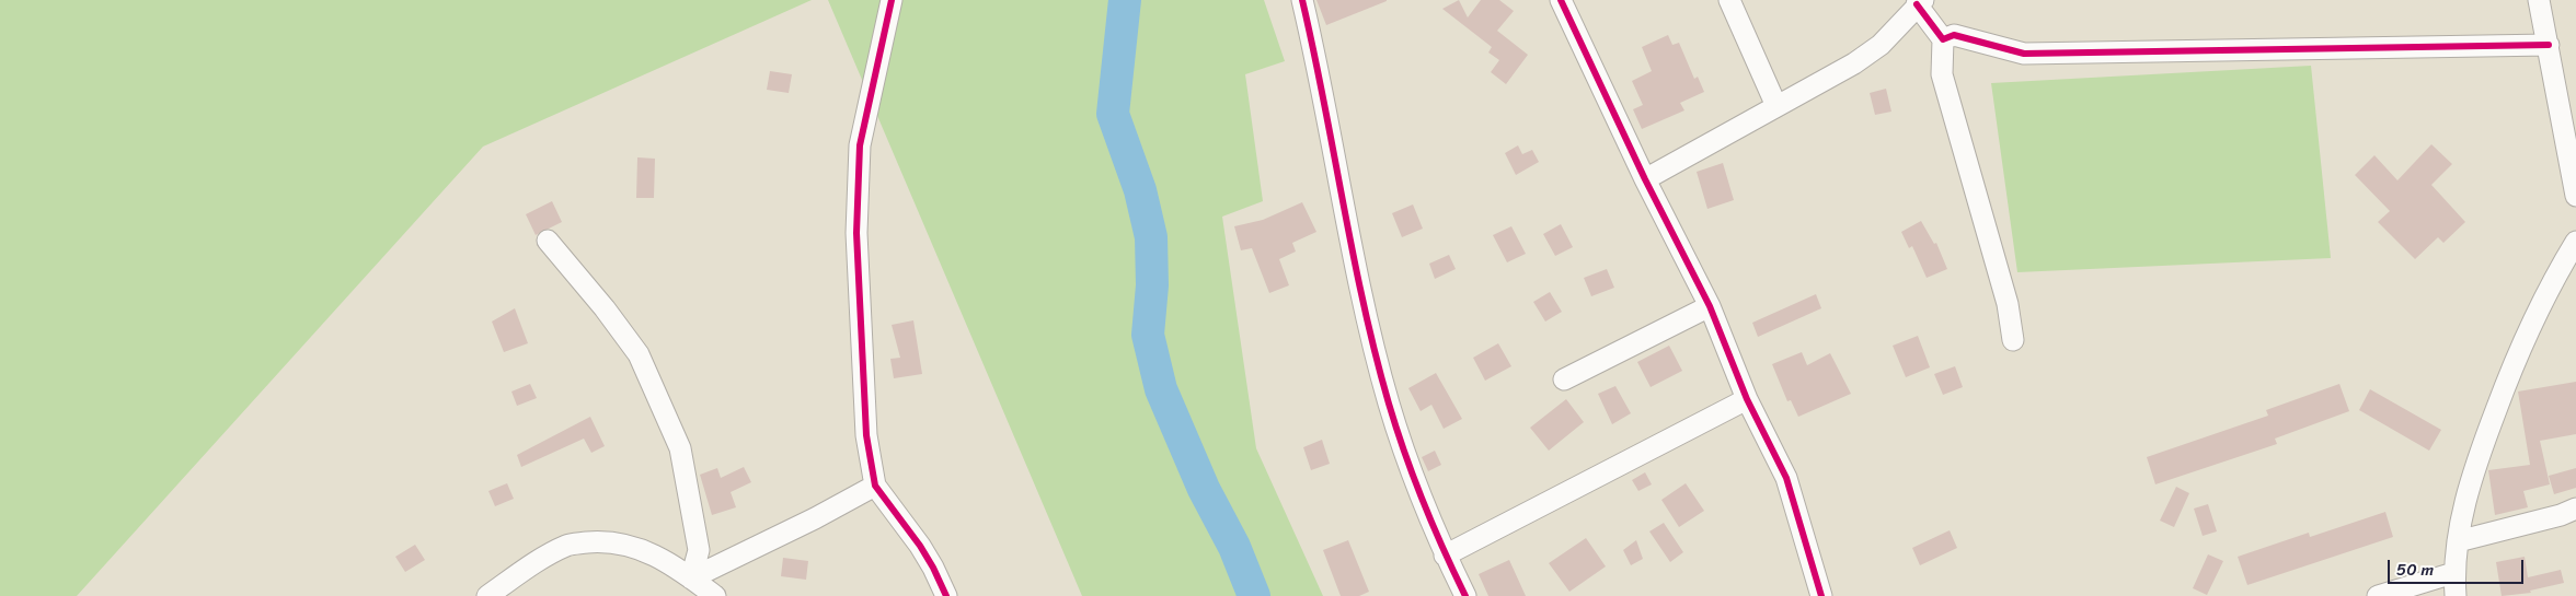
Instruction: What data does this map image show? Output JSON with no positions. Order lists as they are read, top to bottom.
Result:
{
  "scale_bar": "50 m"
}
